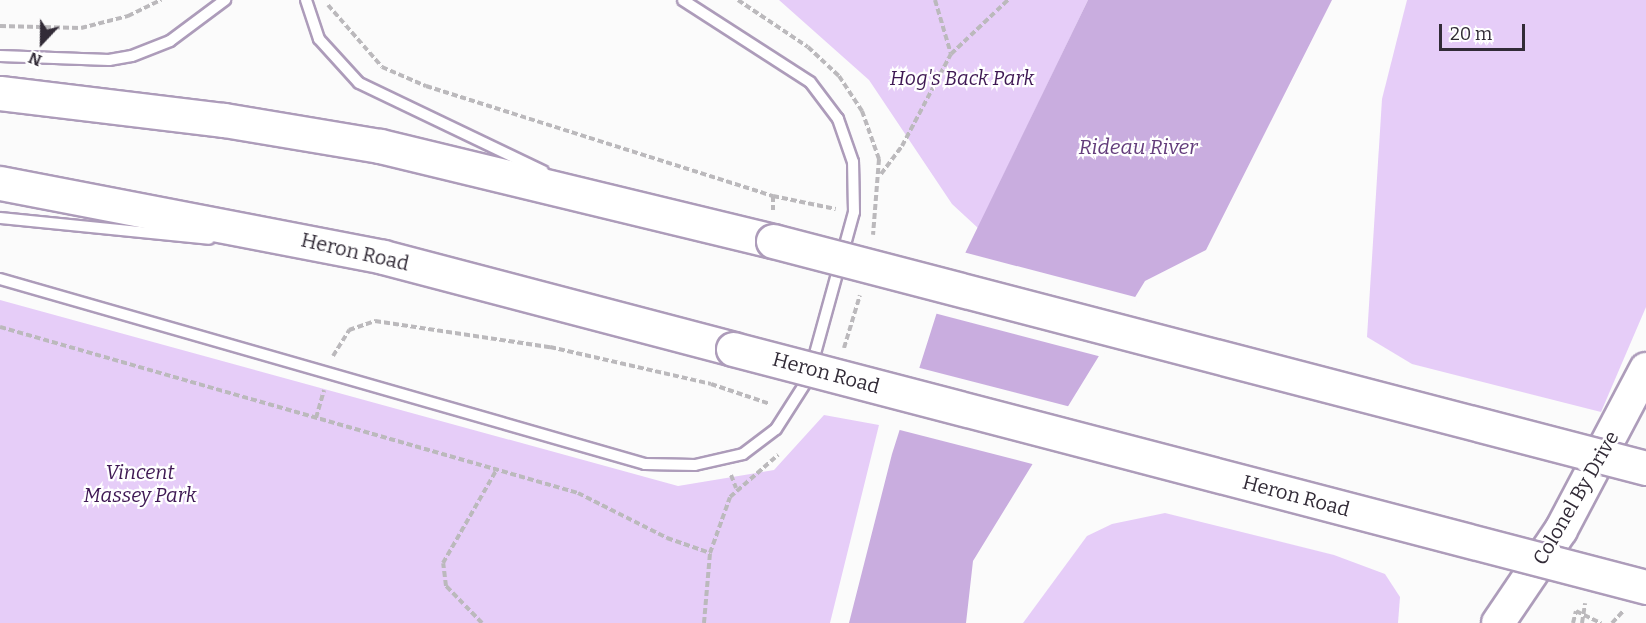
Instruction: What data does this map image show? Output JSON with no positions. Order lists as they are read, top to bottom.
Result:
{
  "streets": {
    "main road": ["Heron Road", "Colonel By Drive"]
  },
  "water": ["Rideau River"],
  "parks": ["Hog's Back Park", "Vincent Massey Park"],
  "scale_bar": "20 m",
  "north": "bottom"
}
